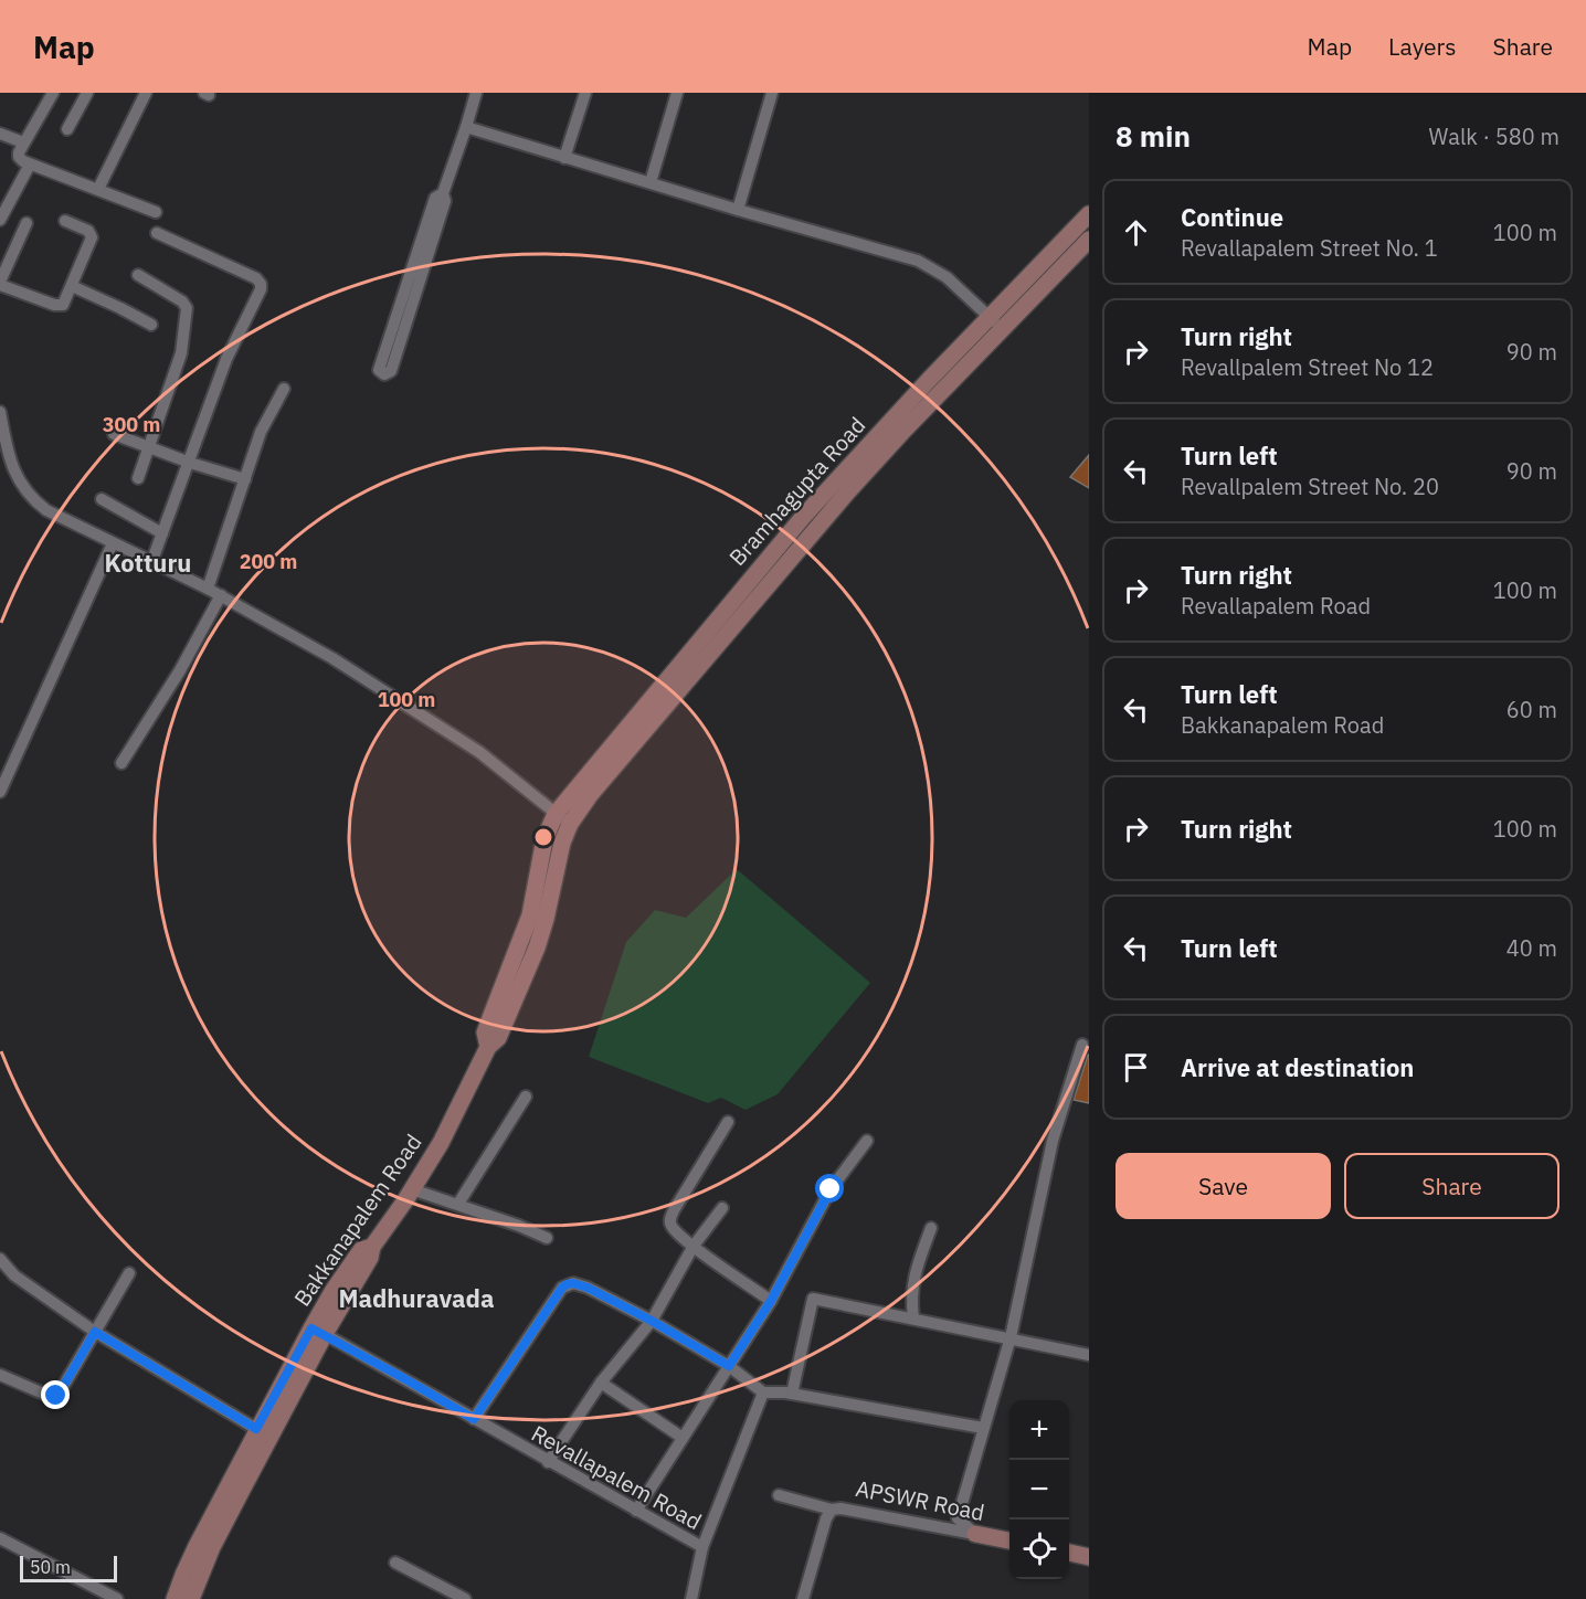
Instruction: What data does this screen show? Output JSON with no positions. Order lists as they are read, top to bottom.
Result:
{
  "streets": {
    "street": [
      "Bramhagupta Road",
      "Bakkanapalem Road",
      "Revallapalem Road",
      "APSWR Road"
    ]
  },
  "crossings": [
    ["Bramhagupta Road", "Bakkanapalem Road"],
    ["Bakkanapalem Road", "Revallapalem Road"]
  ],
  "districts": ["Kotturu", "Madhuravada"],
  "scale_bar": "50 m",
  "page": {
    "header": "Map",
    "nav": ["Map", "Layers", "Share"],
    "heading": ["8 min", "Walk · 580 m"],
    "list": [
      ["Continue", "Revallapalem Street No. 1", "100 m"],
      ["Turn right", "Revallpalem Street No 12", "90 m"],
      ["Turn left", "Revallpalem Street No. 20", "90 m"],
      ["Turn right", "Revallapalem Road", "100 m"],
      ["Turn left", "Bakkanapalem Road", "60 m"],
      ["Turn right", "100 m"],
      ["Turn left", "40 m"],
      "Arrive at destination"
    ],
    "buttons": ["Save", "Share"],
    "map_buttons": ["+", "−"],
    "scale": "50 m"
  },
  "rings": ["300 m", "200 m", "100 m"]
}
